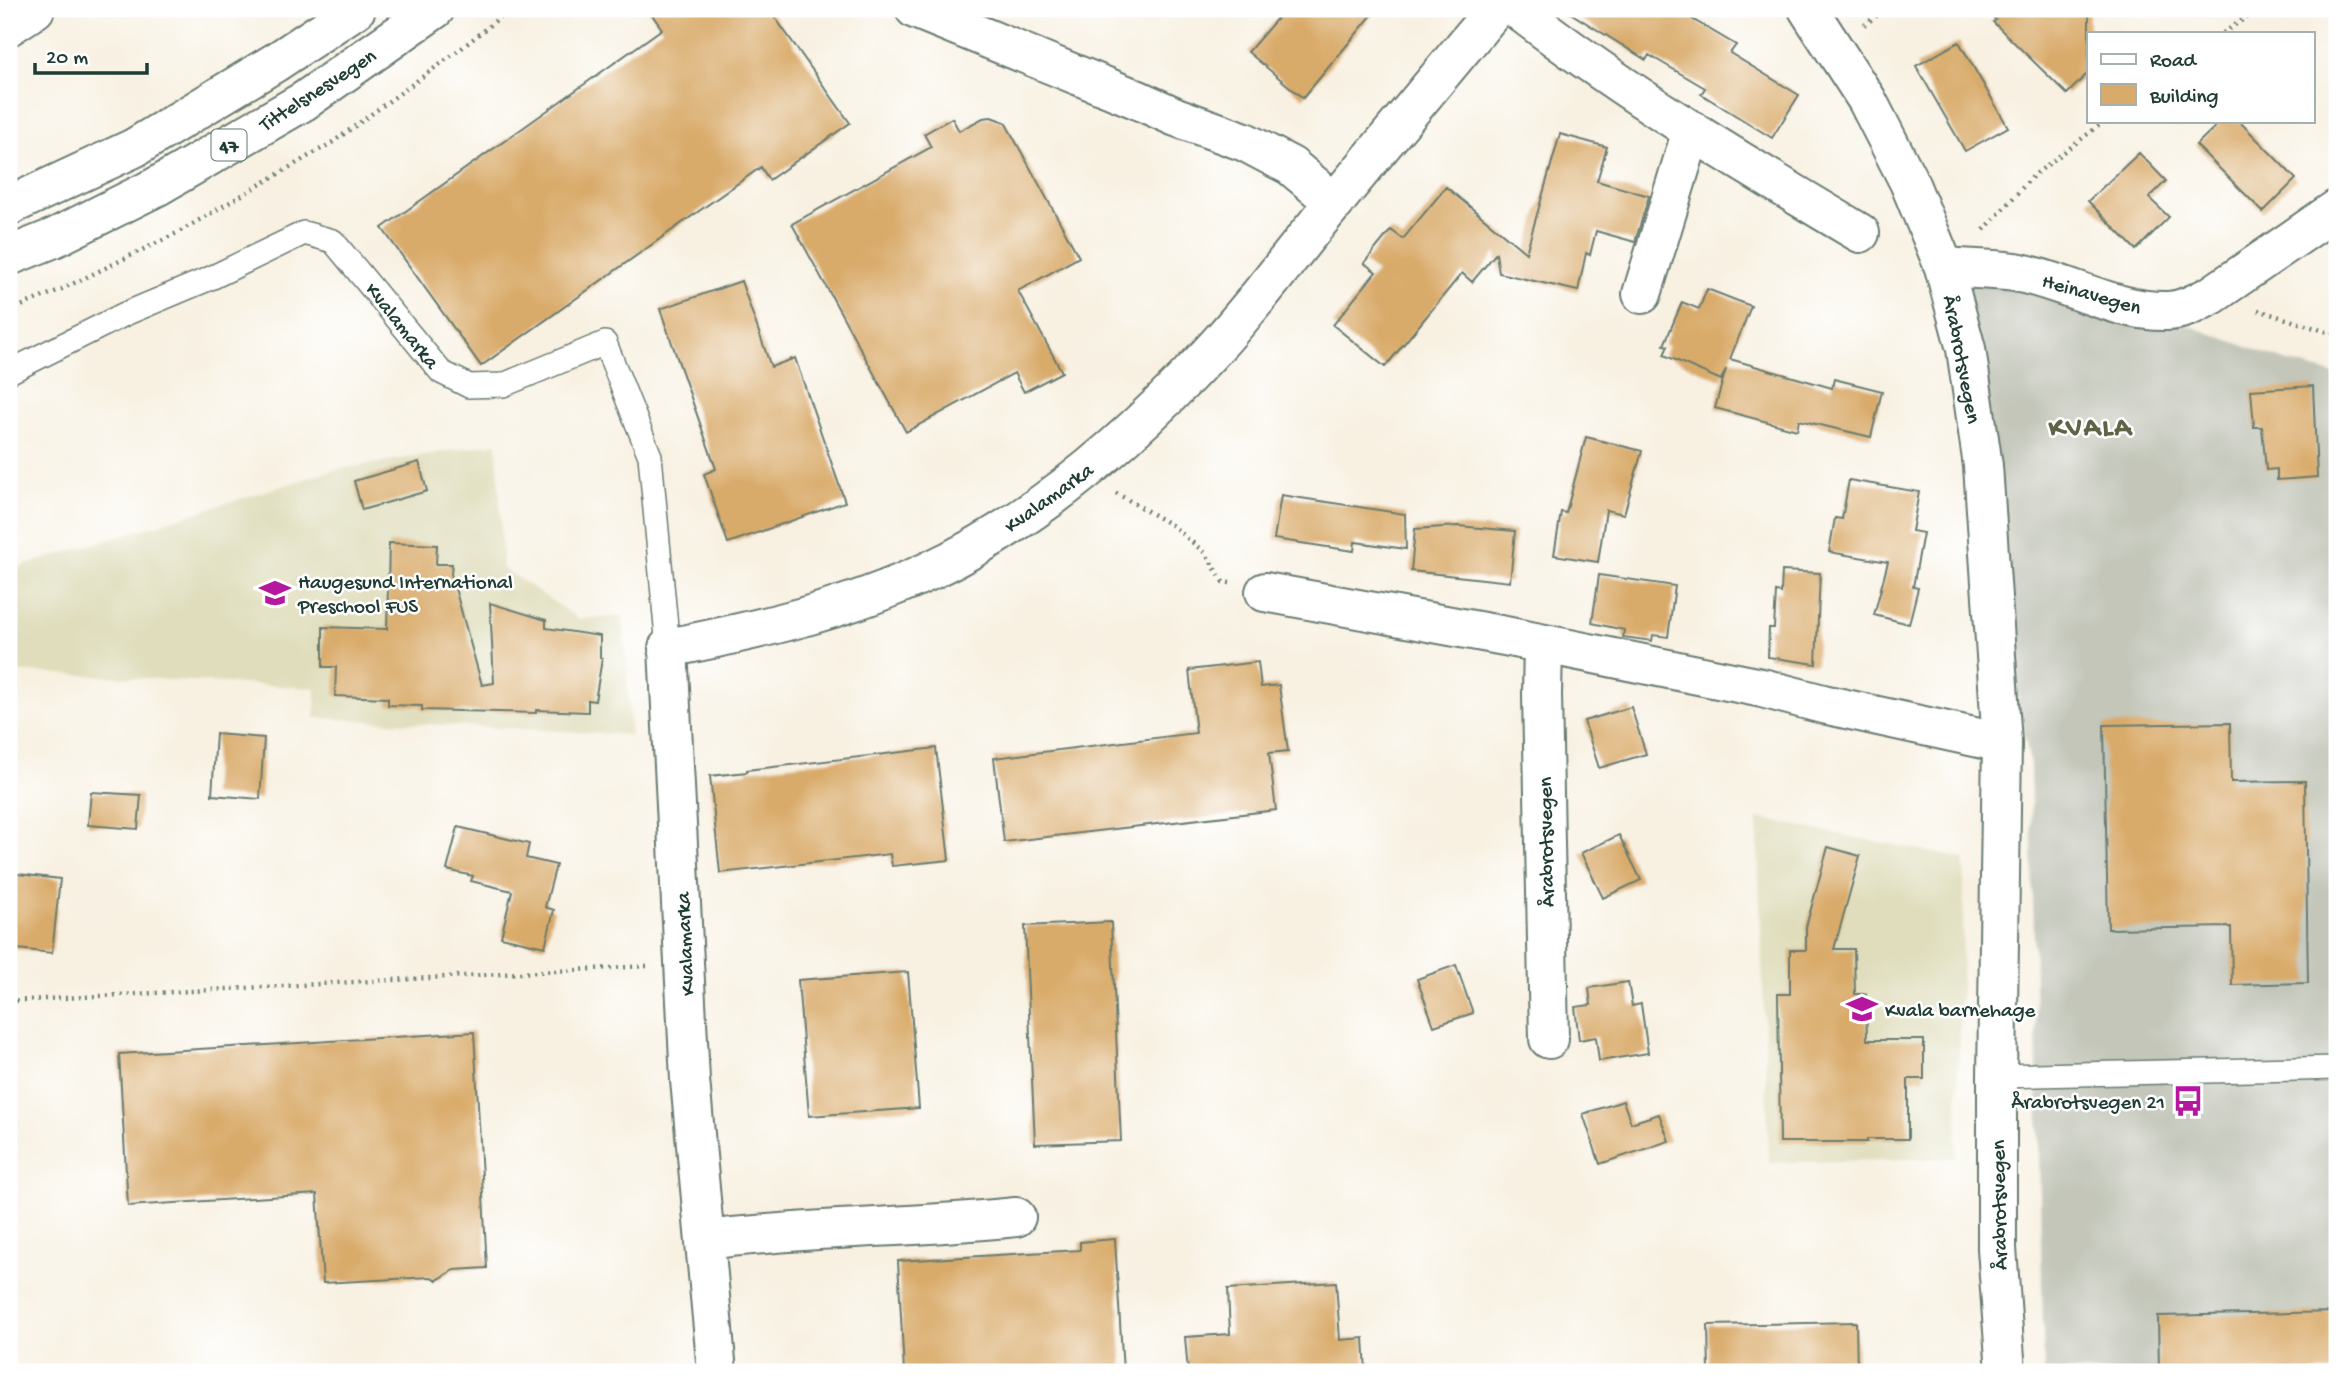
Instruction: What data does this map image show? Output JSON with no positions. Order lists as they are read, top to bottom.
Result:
{
  "streets": {
    "street": [
      "Tittelsnesvegen",
      "47",
      "Heinavegen",
      "Kvalamarka",
      "Årabrotsvegen"
    ]
  },
  "crossings": [
    ["Heinavegen", "Årabrotsvegen"]
  ],
  "districts": ["KVALA"],
  "places": {
    "school or university": ["Haugesund International Preschool FUS", "Kvala barnehage"],
    "bus stop": ["Årabrotsvegen 21"]
  },
  "legend": ["Road", "Building"],
  "scale_bar": "20 m"
}
